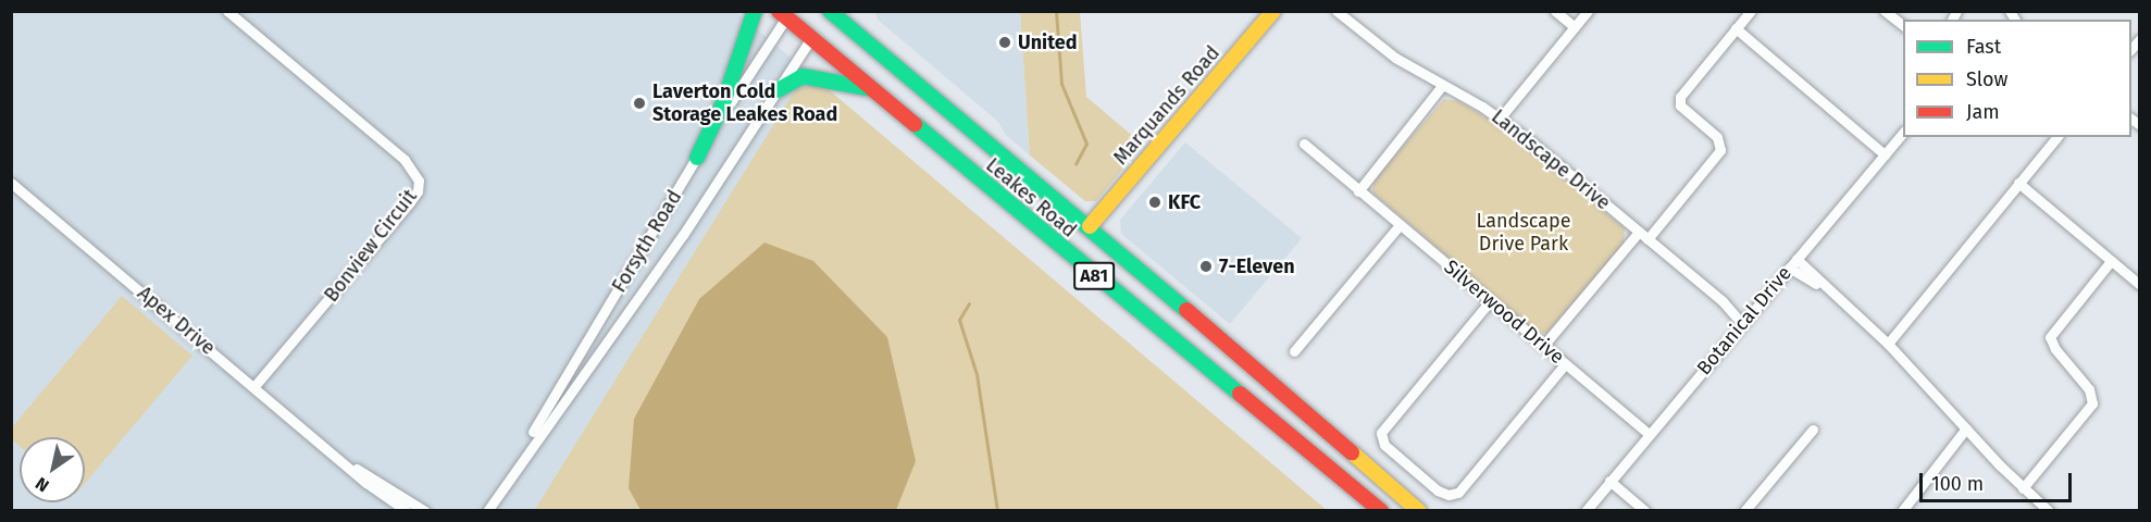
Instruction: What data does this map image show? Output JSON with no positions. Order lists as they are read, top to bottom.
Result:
{
  "streets": {
    "main road": ["Marquands Road", "Leakes Road", "A81"],
    "street": [
      "Landscape Drive",
      "Forsyth Road",
      "Bonview Circuit",
      "Silverwood Drive",
      "Apex Drive",
      "Botanical Drive"
    ]
  },
  "crossings": [
    ["Marquands Road", "Leakes Road"],
    ["Landscape Drive", "Botanical Drive"],
    ["Leakes Road", "Forsyth Road"],
    ["Bonview Circuit", "Apex Drive"],
    ["Silverwood Drive", "Botanical Drive"]
  ],
  "parks": ["Landscape Drive Park"],
  "places": [
    "United",
    "Laverton Cold Storage Leakes Road",
    "KFC",
    "7-Eleven"
  ],
  "legend": ["Fast", "Slow", "Jam"],
  "scale_bar": "100 m",
  "north": "bottom left"
}
